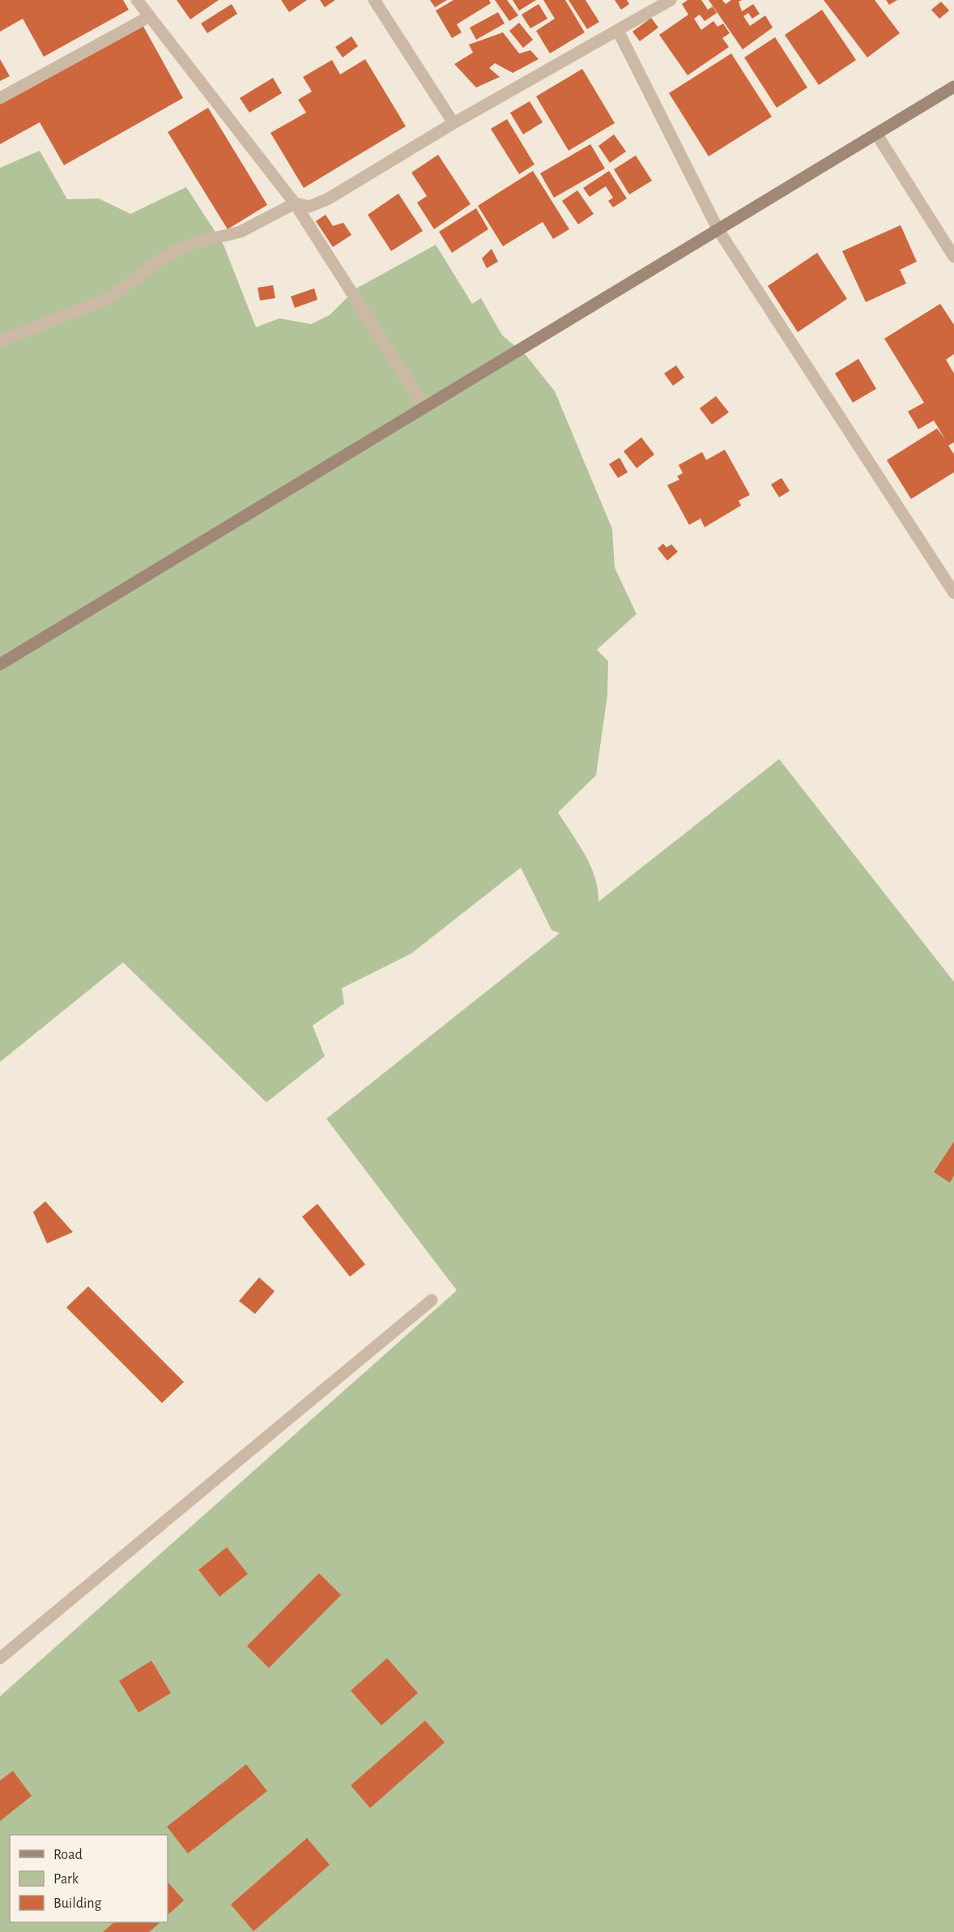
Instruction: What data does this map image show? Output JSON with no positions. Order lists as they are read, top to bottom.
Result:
{
  "legend": ["Road", "Park", "Building"]
}
